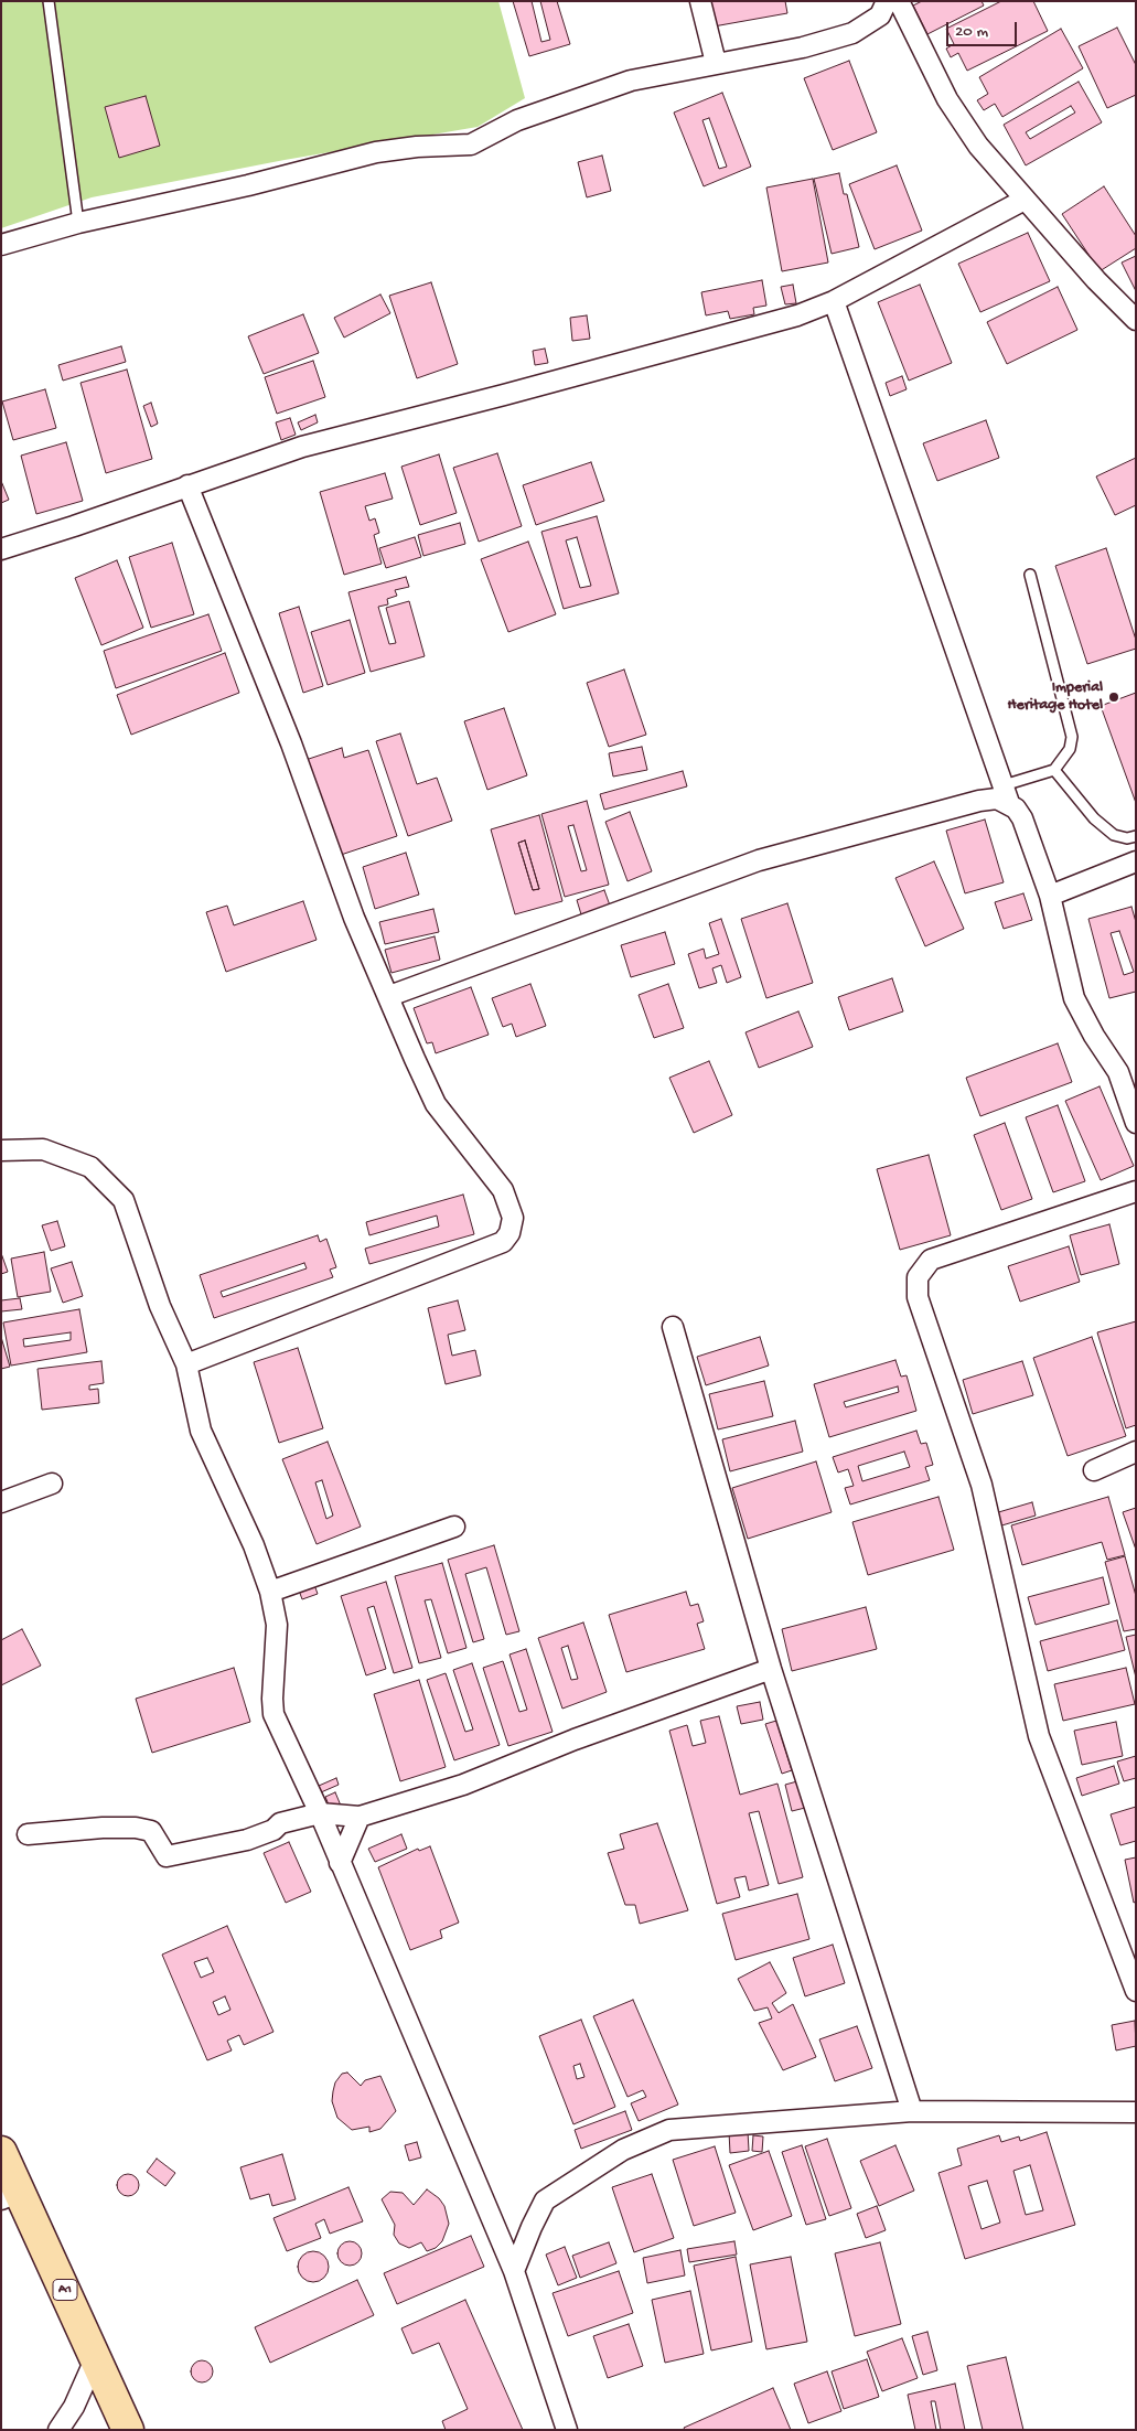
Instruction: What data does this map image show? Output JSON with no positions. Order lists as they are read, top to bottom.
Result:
{
  "streets": {
    "highway": ["A1"]
  },
  "places": ["Imperial Heritage Hotel"],
  "scale_bar": "20 m"
}
